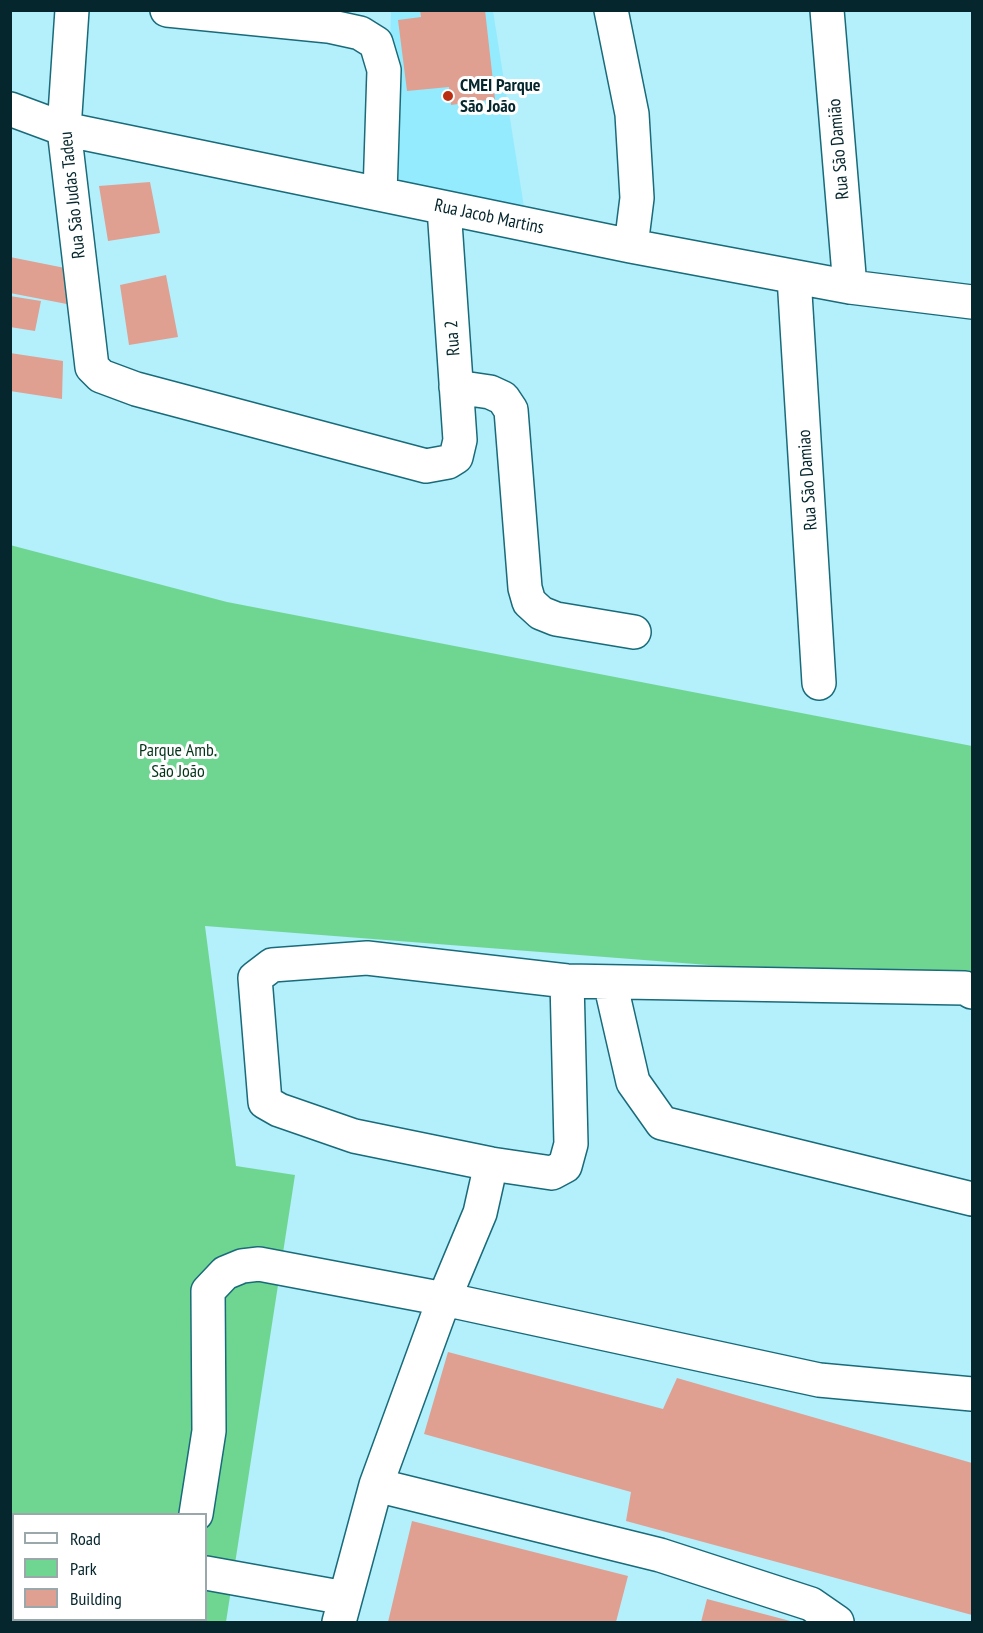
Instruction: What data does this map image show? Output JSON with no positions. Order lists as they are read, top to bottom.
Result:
{
  "streets": {
    "street": [
      "Rua São Damião",
      "Rua São Judas Tadeu",
      "Rua Jacob Martins",
      "Rua 2",
      "Rua São Damiao"
    ]
  },
  "crossings": [
    ["Rua São Damião", "Rua Jacob Martins"],
    ["Rua São Judas Tadeu", "Rua Jacob Martins"],
    ["Rua São Judas Tadeu", "Rua 2"],
    ["Rua Jacob Martins", "Rua 2"],
    ["Rua Jacob Martins", "Rua São Damiao"]
  ],
  "parks": ["Parque Amb. São João"],
  "places": ["CMEI Parque São João"],
  "legend": ["Road", "Park", "Building"]
}
